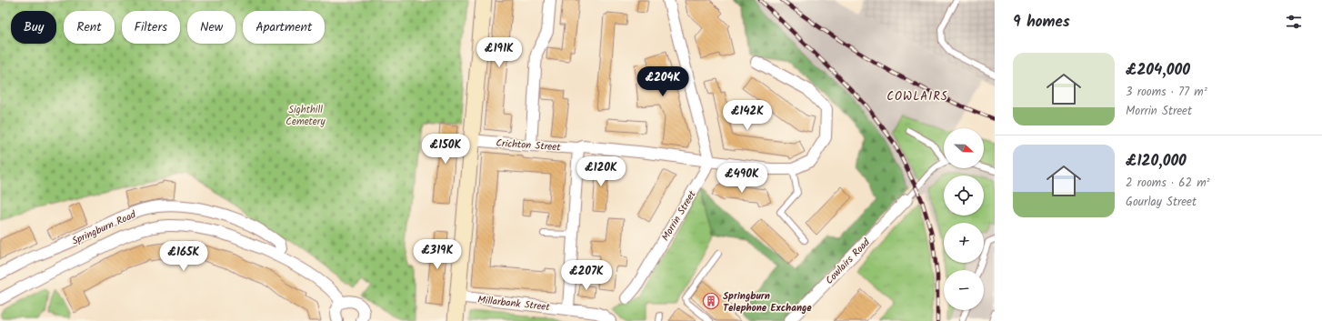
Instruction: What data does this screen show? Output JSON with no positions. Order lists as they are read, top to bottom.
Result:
{
  "streets": {
    "street": [
      "Crichton Street",
      "Morrin Street",
      "Springburn Road",
      "Cowlairs Road",
      "Millarbank Street"
    ]
  },
  "crossings": [
    ["Crichton Street", "Morrin Street"]
  ],
  "districts": ["COWLAIRS"],
  "parks": ["Sighthill Cemetery"],
  "places": {
    "building": ["Springburn Telephone Exchange"]
  },
  "north": "right",
  "page": {
    "heading": "9 homes",
    "chip": [
      "Buy",
      "Rent",
      "Filters",
      "New",
      "Apartment"
    ],
    "price": [
      "£191K",
      "£204K",
      "£142K",
      "£150K",
      "£120K",
      "£490K",
      "£319K",
      "£165K",
      "£207K"
    ],
    "list": [
      {
        "name": "£204,000",
        "note": "3 rooms · 77 m² · Morrin Street"
      },
      {
        "name": "£120,000",
        "note": "2 rooms · 62 m² · Gourlay Street"
      }
    ],
    "map_buttons": ["+", "−"]
  }
}
